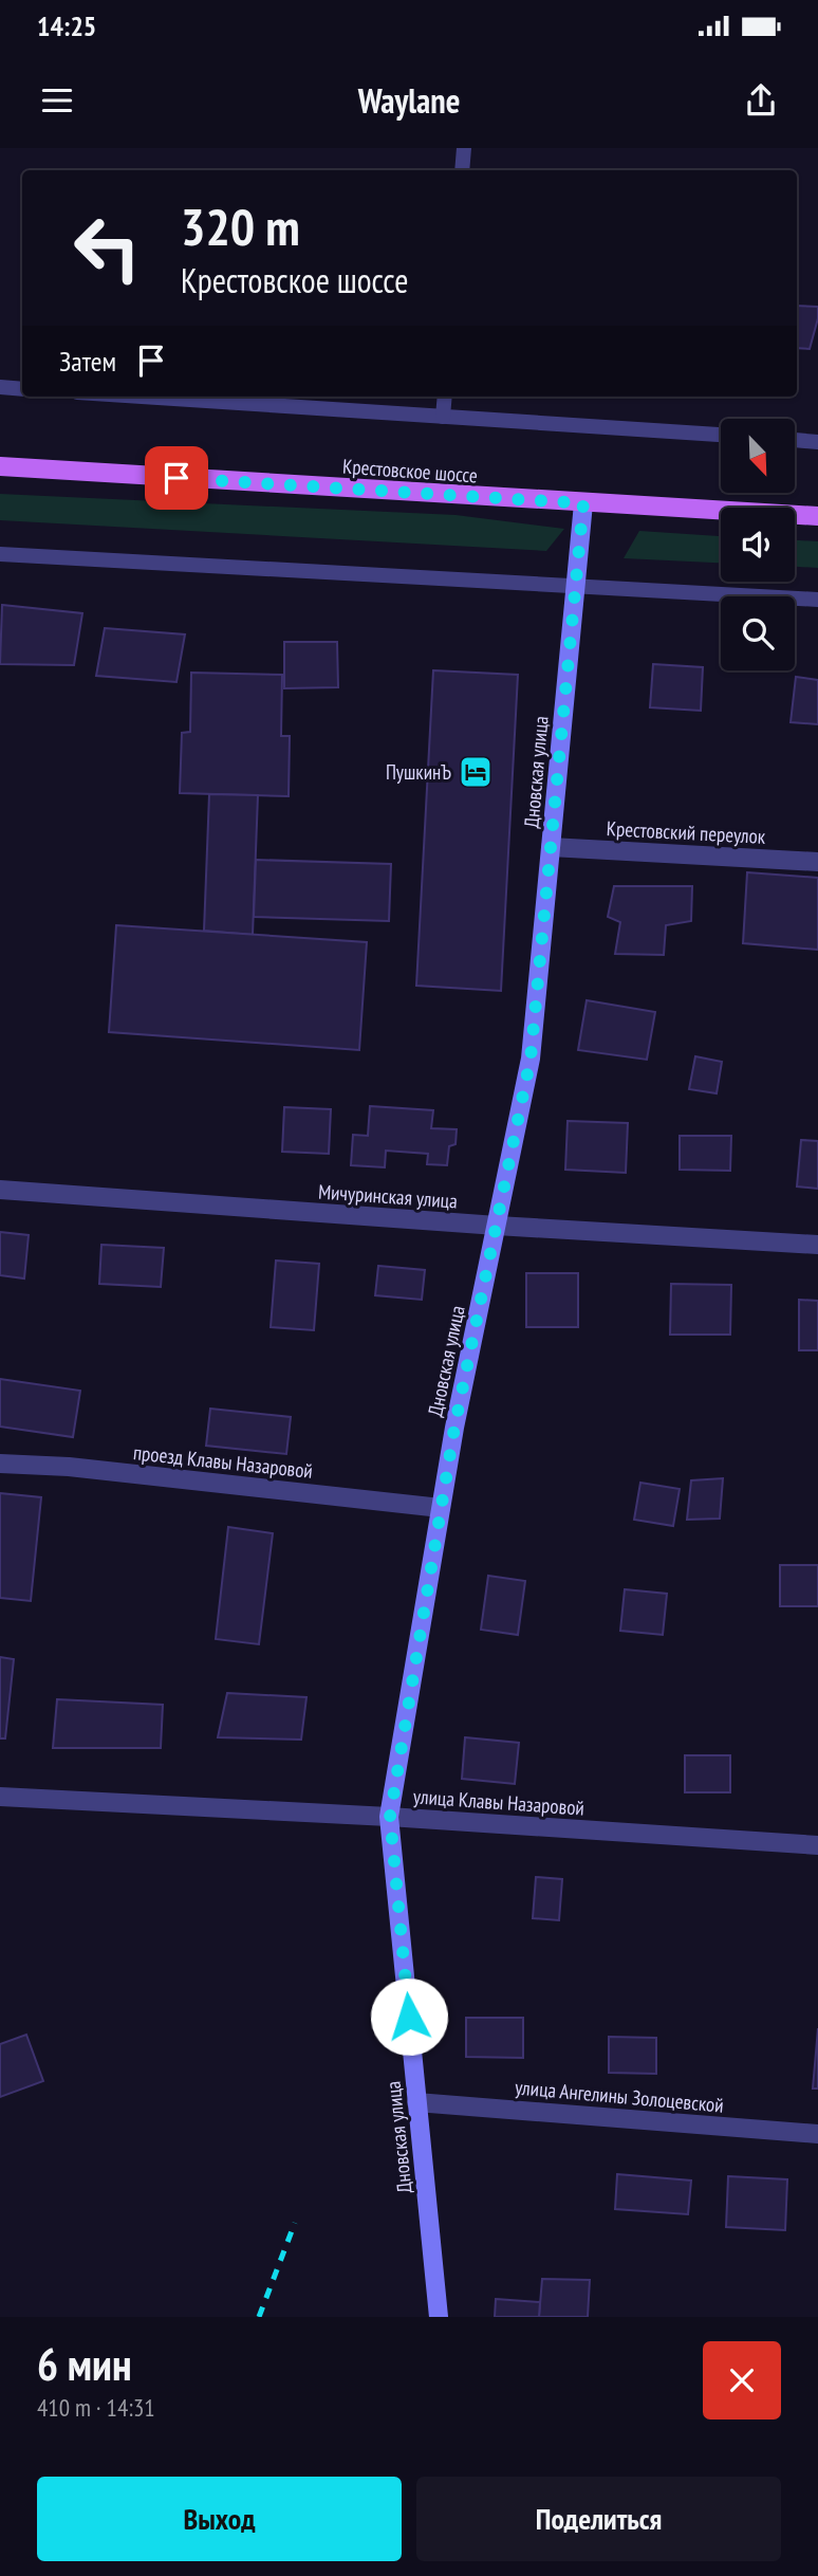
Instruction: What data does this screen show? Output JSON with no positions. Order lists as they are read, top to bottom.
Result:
{
  "streets": {
    "main road": ["Крестовское шоссе"],
    "street": [
      "Дновская улица",
      "Крестовский переулок",
      "Мичуринская улица",
      "проезд Клавы Назаровой",
      "улица Клавы Назаровой",
      "улица Ангелины Золоцевской"
    ]
  },
  "crossings": [
    ["Крестовское шоссе", "Дновская улица"],
    ["Дновская улица", "Крестовский переулок"],
    ["Дновская улица", "Мичуринская улица"],
    ["Дновская улица", "проезд Клавы Назаровой"],
    ["Дновская улица", "улица Клавы Назаровой"],
    ["Дновская улица", "улица Ангелины Золоцевской"]
  ],
  "places": {
    "hotel": ["ПушкинЪ"]
  },
  "north": "bottom right",
  "page": {
    "status": "14:25",
    "header": "Waylane",
    "turn": ["320 m", "Крестовское шоссе"],
    "then": "Затем",
    "heading": ["6 мин", "410 m · 14:31"],
    "buttons": ["Выход", "Поделиться"]
  }
}
